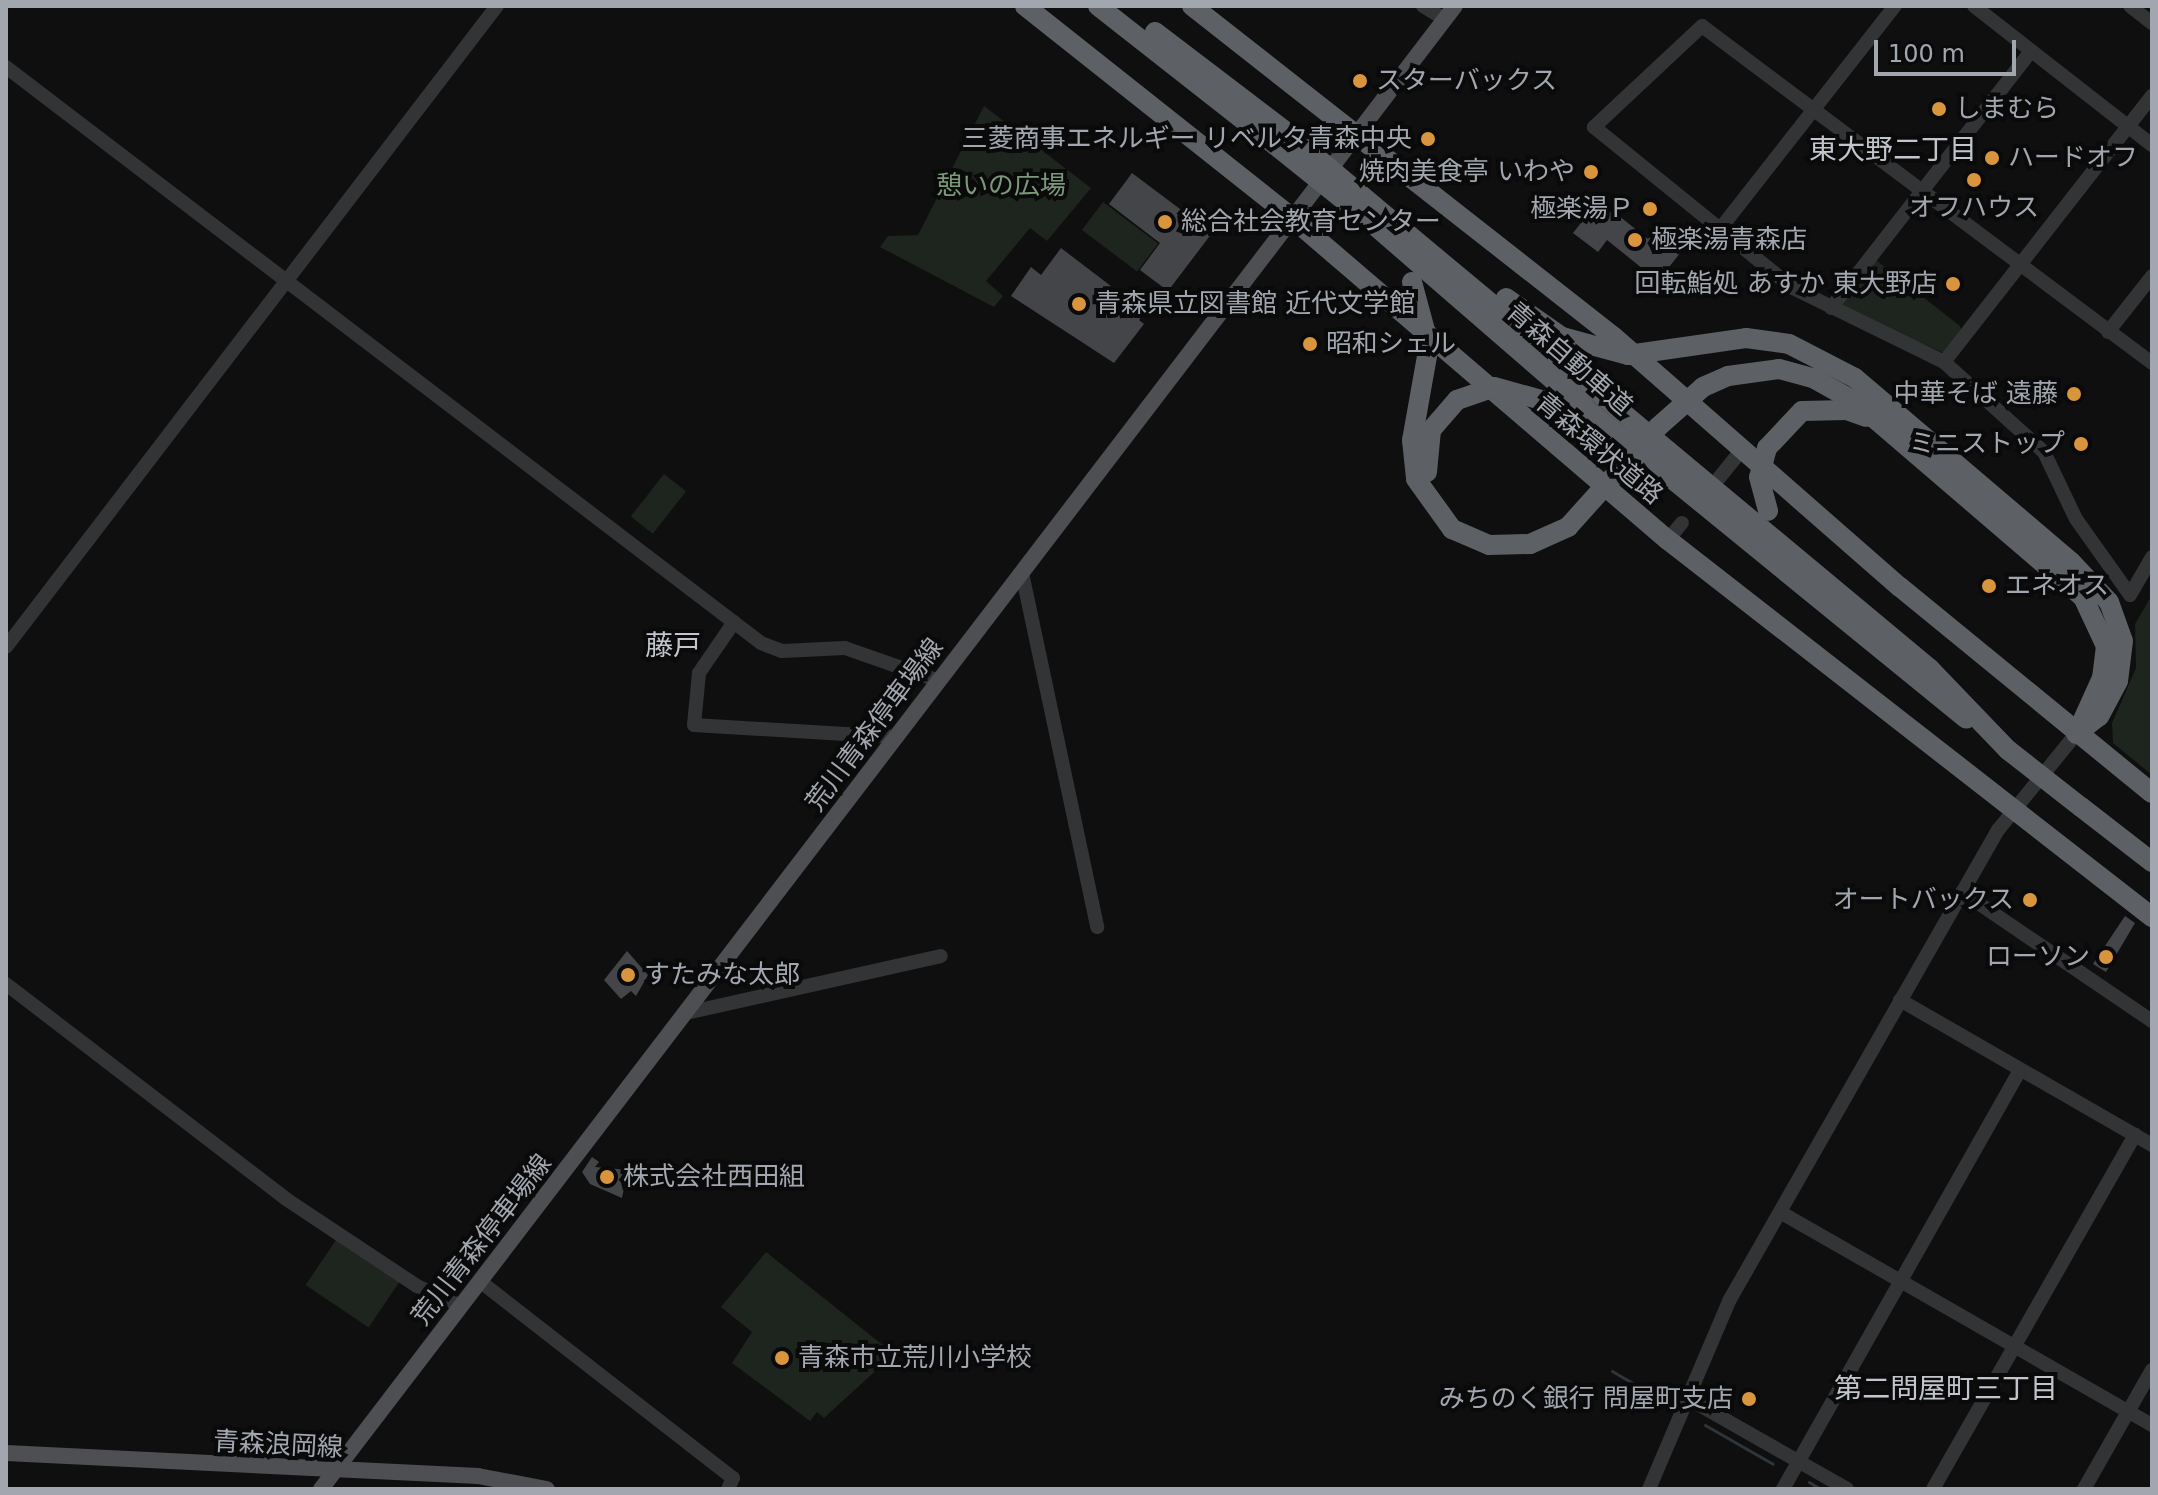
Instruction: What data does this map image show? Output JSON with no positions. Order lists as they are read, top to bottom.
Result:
{
  "streets": {
    "highway": ["青森自動車道", "青森環状道路"],
    "main road": ["荒川青森停車場線", "青森浪岡線"]
  },
  "crossings": [
    ["青森環状道路", "荒川青森停車場線"],
    ["荒川青森停車場線", "青森浪岡線"]
  ],
  "districts": ["東大野二丁目", "藤戸", "第二問屋町三丁目"],
  "parks": ["憩いの広場"],
  "places": [
    "スターバックス",
    "しまむら",
    "三菱商事エネルギー リベルタ青森中央",
    "ハードオフ",
    "焼肉美食亭 いわや",
    "オフハウス",
    "極楽湯Ｐ",
    "総合社会教育センター",
    "極楽湯青森店",
    "回転鮨処 あすか 東大野店",
    "青森県立図書館 近代文学館",
    "昭和シェル",
    "中華そば 遠藤",
    "ミニストップ",
    "エネオス",
    "オートバックス",
    "ローソン",
    "すたみな太郎",
    "株式会社西田組",
    "青森市立荒川小学校",
    "みちのく銀行 問屋町支店"
  ],
  "scale_bar": "100 m"
}
